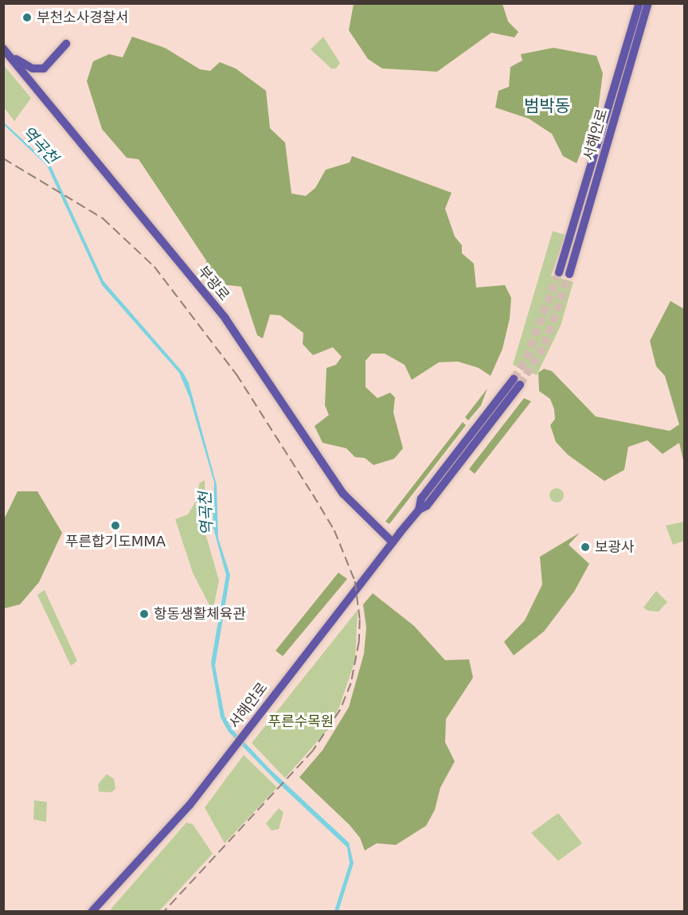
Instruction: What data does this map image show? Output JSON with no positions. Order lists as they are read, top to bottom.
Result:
{
  "streets": {
    "main road": ["서해안로", "부광로"]
  },
  "crossings": [
    ["서해안로", "부광로"]
  ],
  "districts": ["범박동"],
  "water": ["역곡천"],
  "parks": ["푸른수목원"],
  "places": [
    "부천소사경찰서",
    "푸른합기도MMA",
    "보광사",
    "항동생활체육관"
  ]
}
